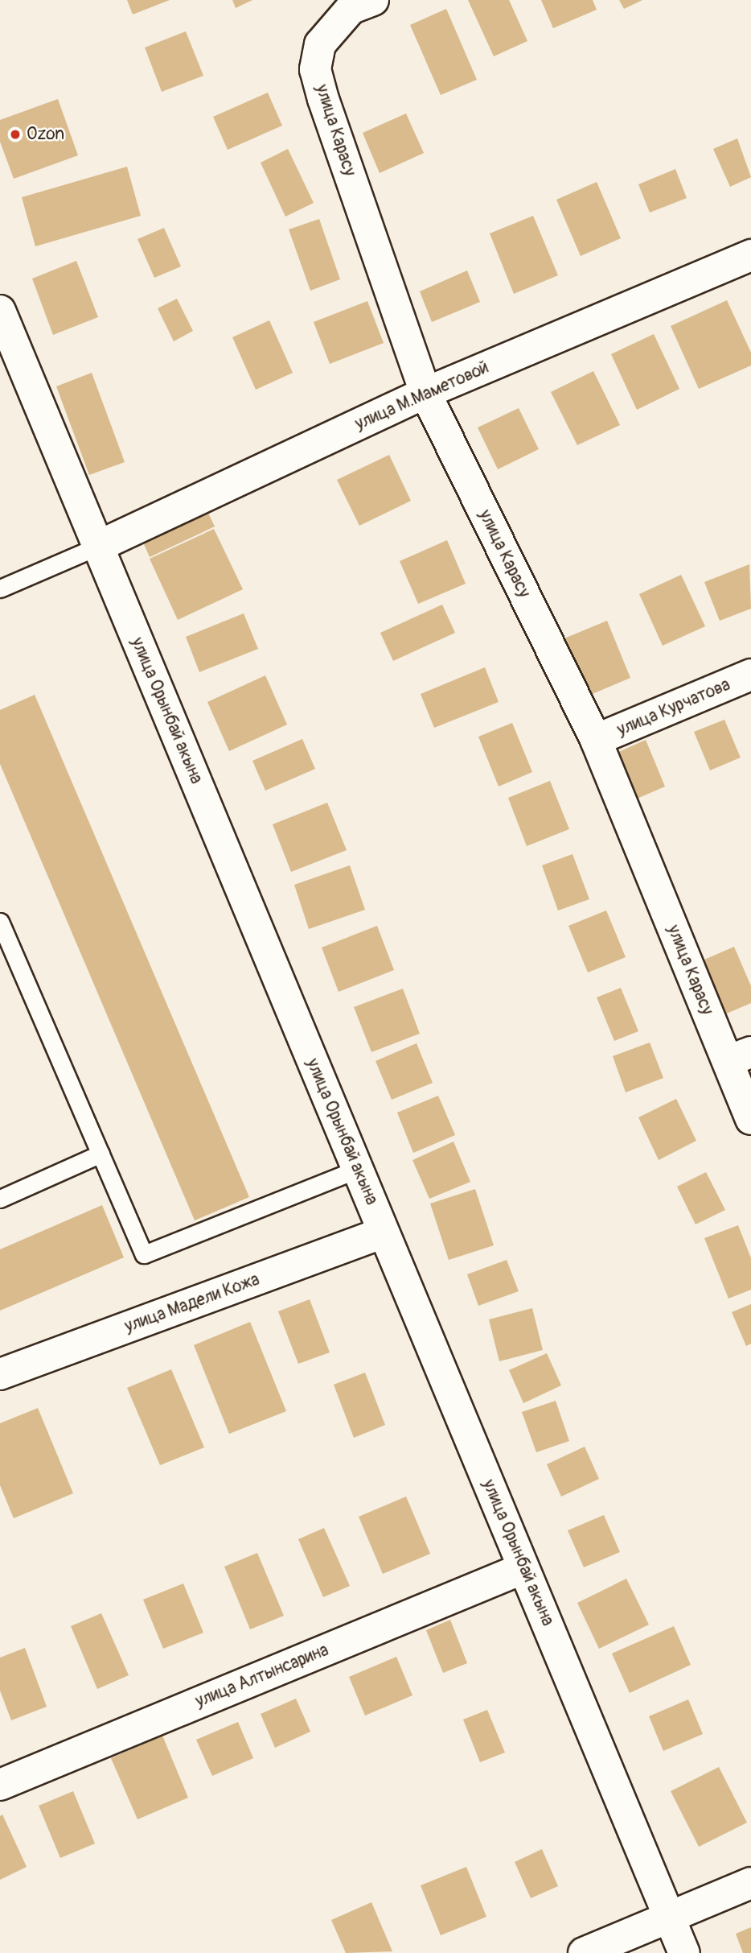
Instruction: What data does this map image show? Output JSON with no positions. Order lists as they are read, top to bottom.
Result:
{
  "streets": {
    "street": [
      "улица Карасу",
      "улица М.Маметовой",
      "улица Курчатова",
      "улица Орынбай акына",
      "улица Мадели Кожа",
      "улица Алтынсарина"
    ]
  },
  "crossings": [
    ["улица Карасу", "улица М.Маметовой"],
    ["улица Карасу", "улица Курчатова"],
    ["улица М.Маметовой", "улица Орынбай акына"],
    ["улица Орынбай акына", "улица Мадели Кожа"],
    ["улица Орынбай акына", "улица Алтынсарина"]
  ],
  "places": ["Ozon"]
}
